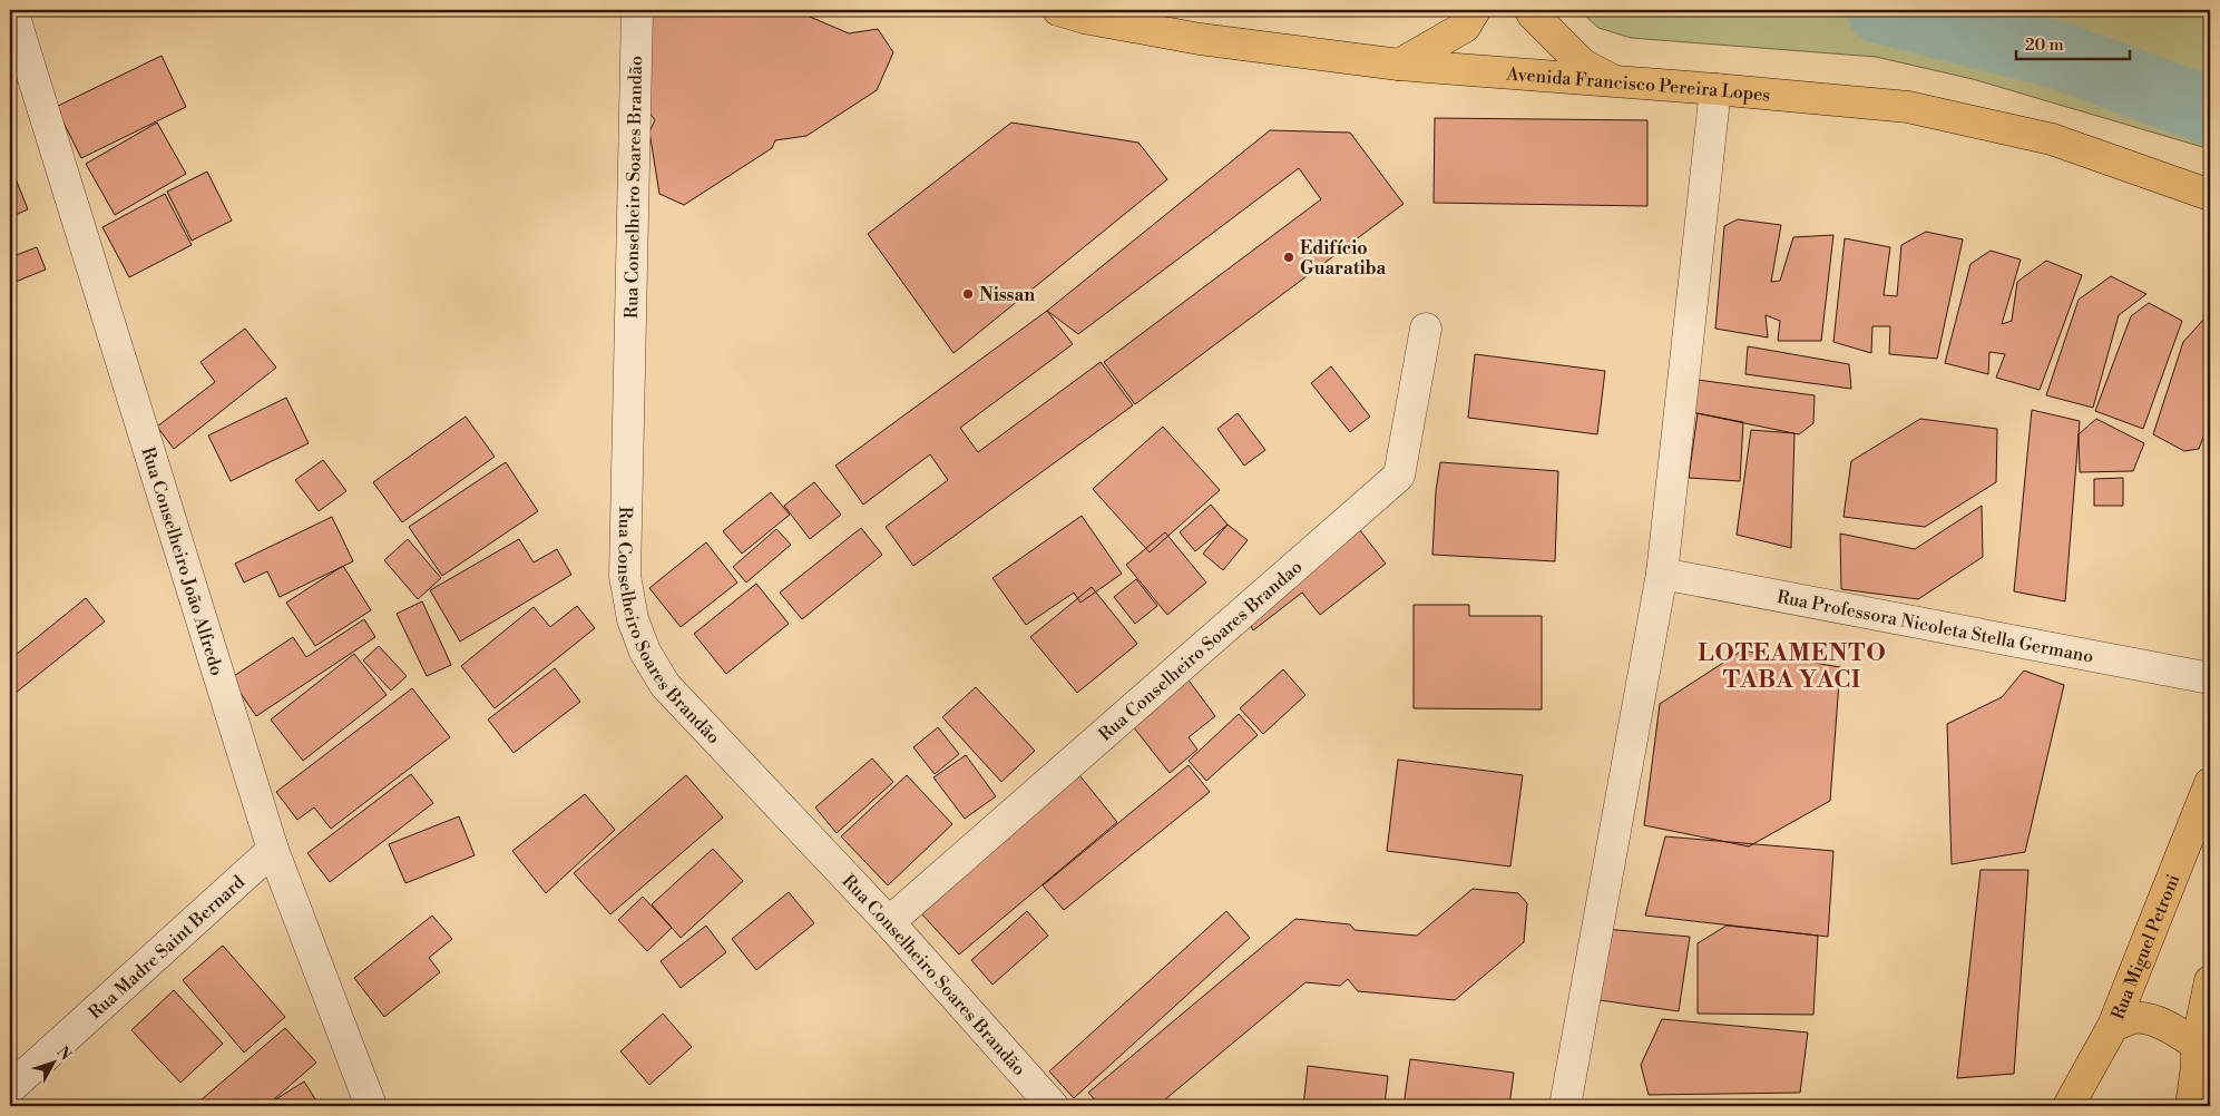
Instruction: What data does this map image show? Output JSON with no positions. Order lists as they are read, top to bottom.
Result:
{
  "streets": {
    "main road": ["Avenida Francisco Pereira Lopes", "Rua Miguel Petroni"],
    "street": [
      "Rua Conselheiro Soares Brandão",
      "Rua Conselheiro João Alfredo",
      "Rua Professora Nicoleta Stella Germano",
      "Rua Conselheiro Soares Brandao",
      "Rua Madre Saint Bernard"
    ]
  },
  "crossings": [
    ["Rua Conselheiro Soares Brandão", "Rua Conselheiro Soares Brandao"],
    ["Rua Conselheiro João Alfredo", "Rua Madre Saint Bernard"]
  ],
  "districts": ["LOTEAMENTO TABA YACI"],
  "places": ["Edifício Guaratiba", "Nissan"],
  "scale_bar": "20 m",
  "north": "top right"
}
